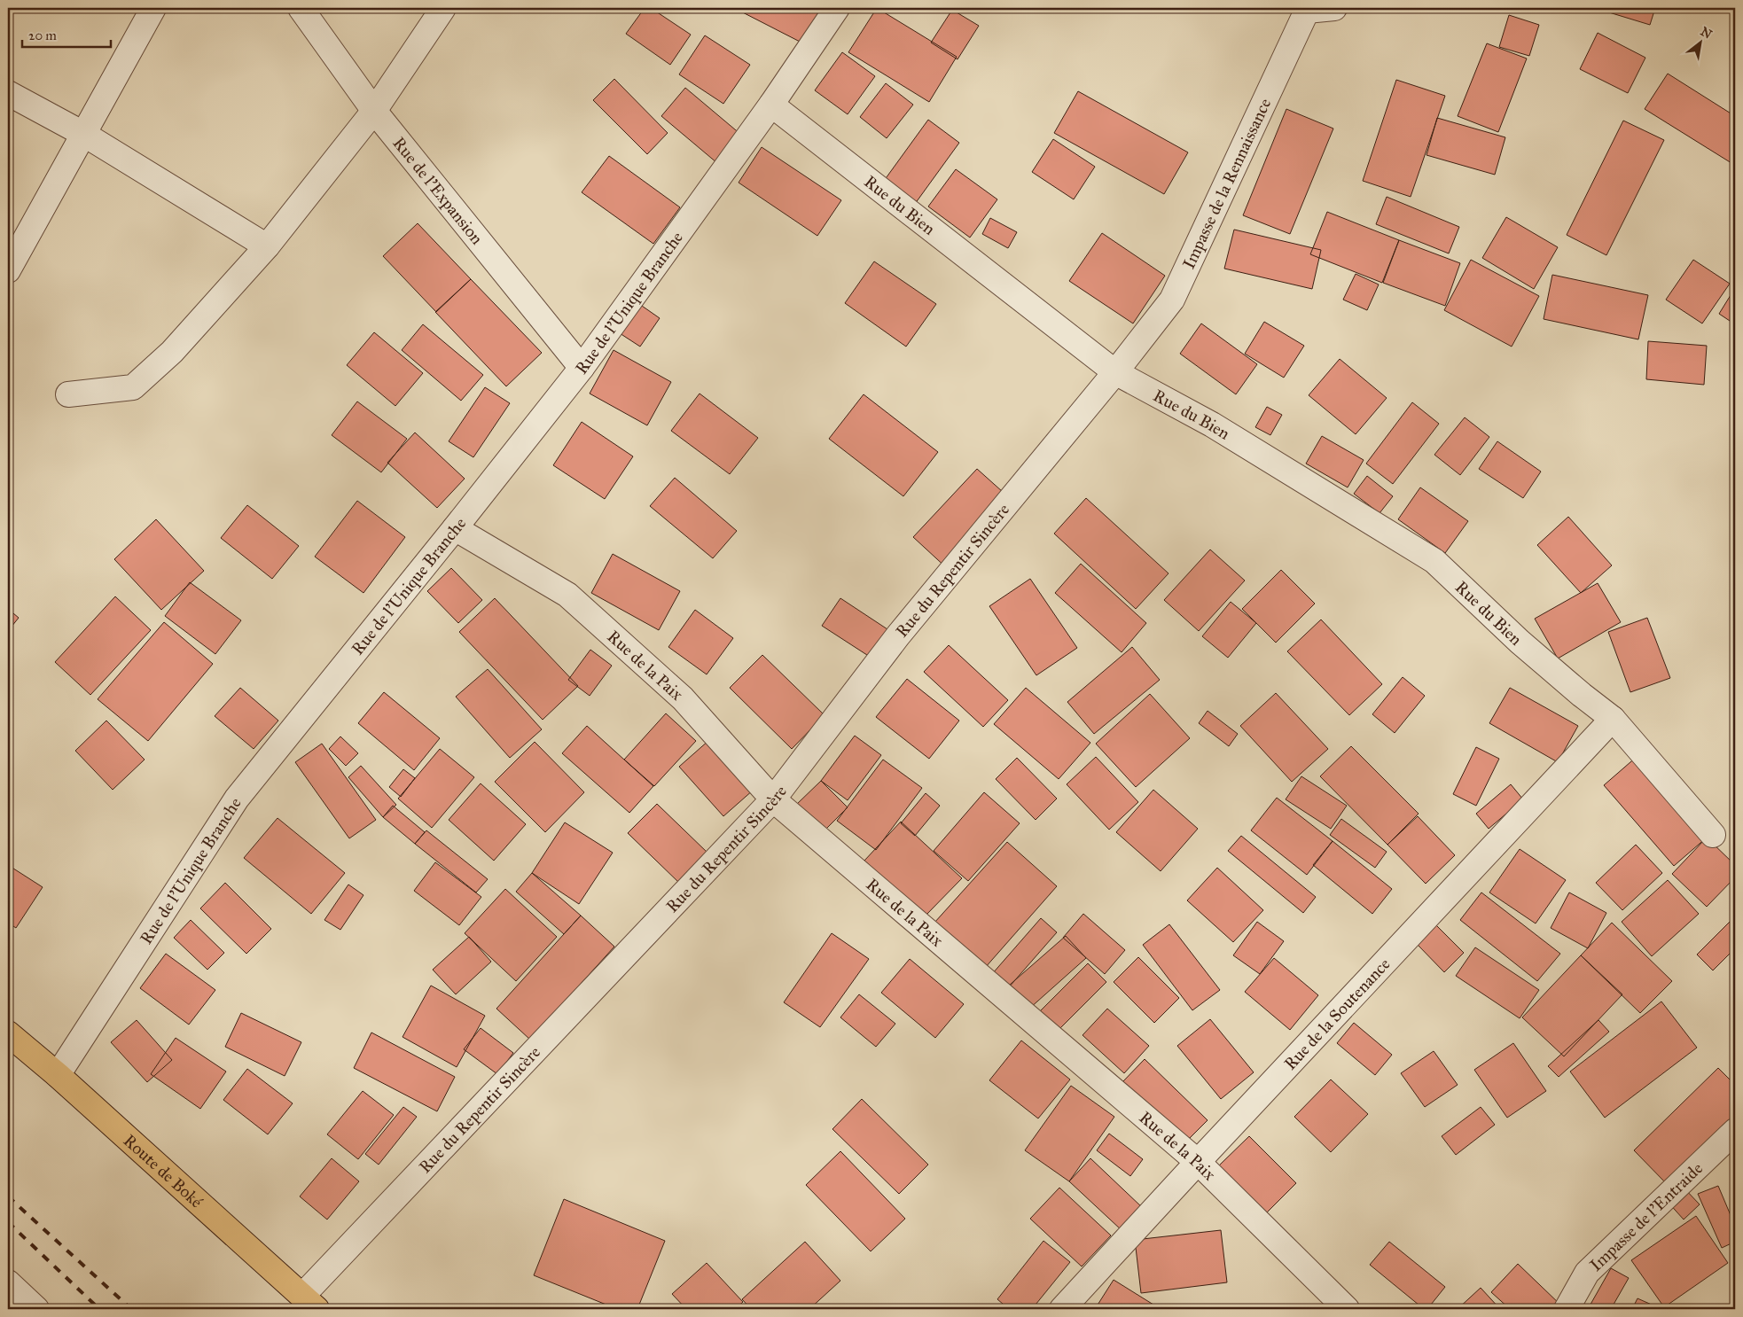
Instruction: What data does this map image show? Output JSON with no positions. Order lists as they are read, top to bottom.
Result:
{
  "streets": {
    "main road": ["Route de Boké"],
    "street": [
      "Impasse de la Rennaissance",
      "Rue de l'Expansion",
      "Rue du Bien",
      "Rue de l'Unique Branche",
      "Rue du Repentir Sincère",
      "Rue de la Paix",
      "Rue de la Soutenance",
      "Impasse de l'Entraide"
    ]
  },
  "crossings": [
    ["Impasse de la Rennaissance", "Rue du Bien"],
    ["Impasse de la Rennaissance", "Rue du Repentir Sincère"],
    ["Rue de l'Expansion", "Rue de l'Unique Branche"],
    ["Rue du Bien", "Rue de l'Unique Branche"],
    ["Rue du Bien", "Rue du Repentir Sincère"],
    ["Rue du Bien", "Rue de la Soutenance"],
    ["Rue de l'Unique Branche", "Rue de la Paix"],
    ["Rue de l'Unique Branche", "Route de Boké"],
    ["Rue du Repentir Sincère", "Rue de la Paix"],
    ["Rue du Repentir Sincère", "Route de Boké"],
    ["Rue de la Paix", "Rue de la Soutenance"]
  ],
  "scale_bar": "20 m",
  "north": "top right"
}
